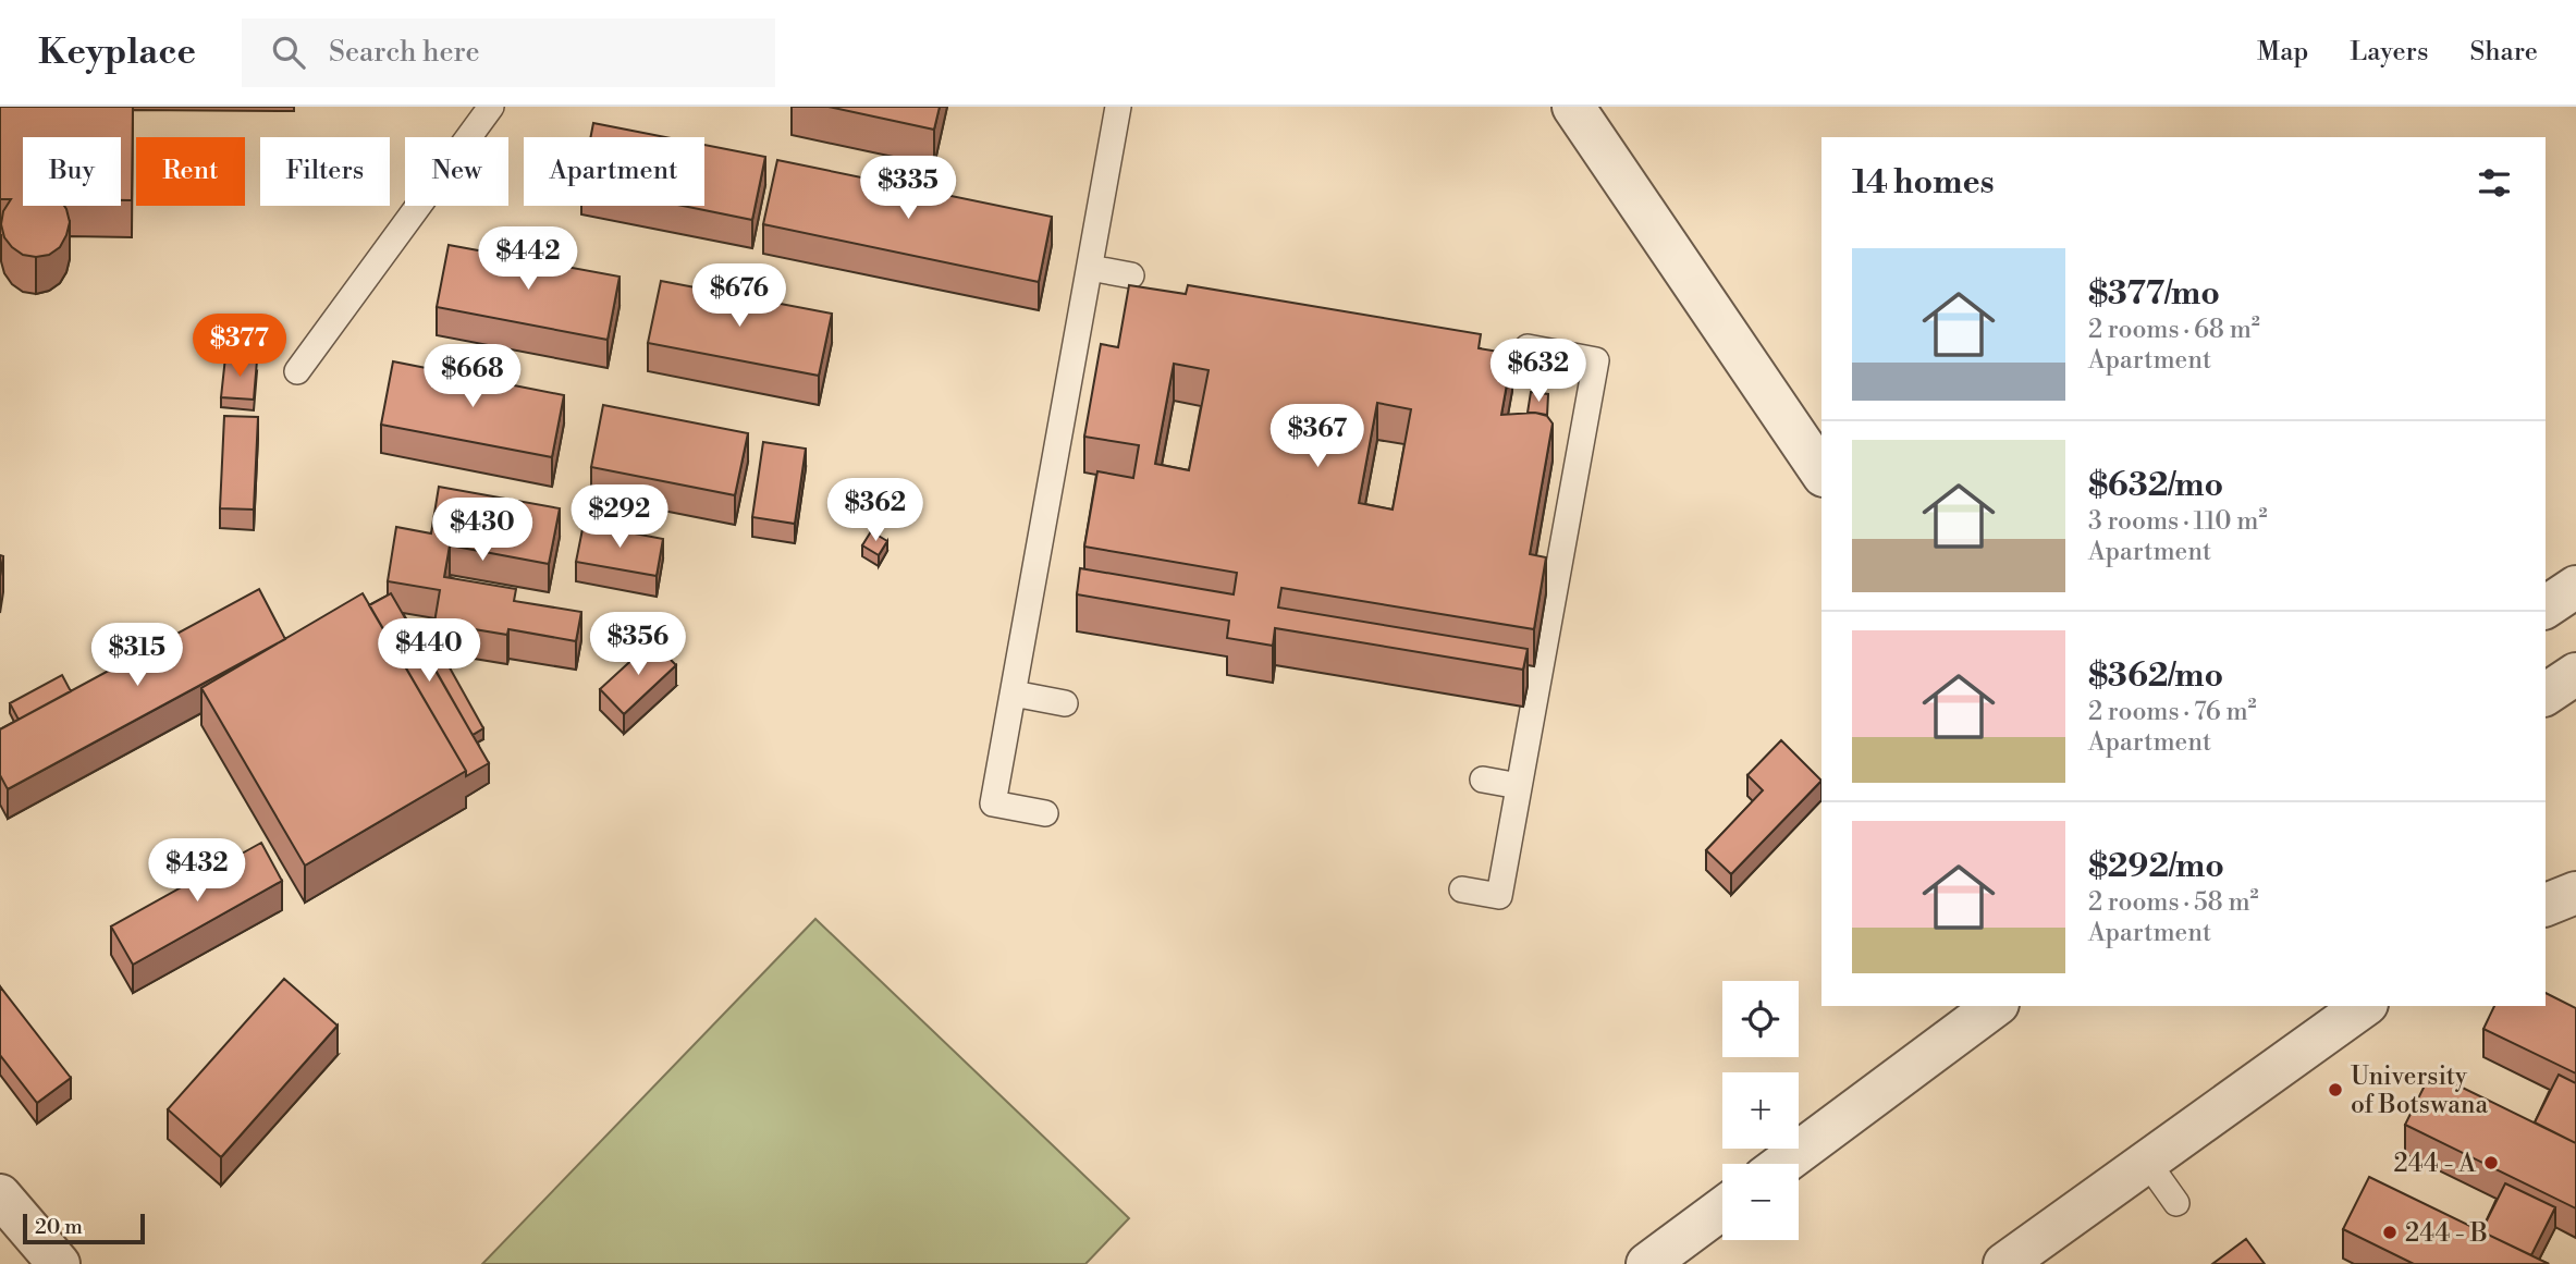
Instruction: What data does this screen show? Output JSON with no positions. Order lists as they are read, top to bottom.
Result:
{
  "places": ["University of Botswana", "244 - A", "244 - B"],
  "scale_bar": "20 m",
  "page": {
    "header": "Keyplace",
    "search": "Search here",
    "nav": ["Map", "Layers", "Share"],
    "chip": [
      "Buy",
      "Rent",
      "Filters",
      "New",
      "Apartment"
    ],
    "heading": "14 homes",
    "price": [
      "$335",
      "$442",
      "$676",
      "$377",
      "$632",
      "$668",
      "$367",
      "$362",
      "$292",
      "$430",
      "$356",
      "$440",
      "$315",
      "$432"
    ],
    "list": [
      {
        "name": "$377/mo",
        "note": "2 rooms · 68 m² · Apartment"
      },
      {
        "name": "$632/mo",
        "note": "3 rooms · 110 m² · Apartment"
      },
      {
        "name": "$362/mo",
        "note": "2 rooms · 76 m² · Apartment"
      },
      {
        "name": "$292/mo",
        "note": "2 rooms · 58 m² · Apartment"
      }
    ],
    "map_buttons": ["+", "−"],
    "scale": "20 m"
  }
}
